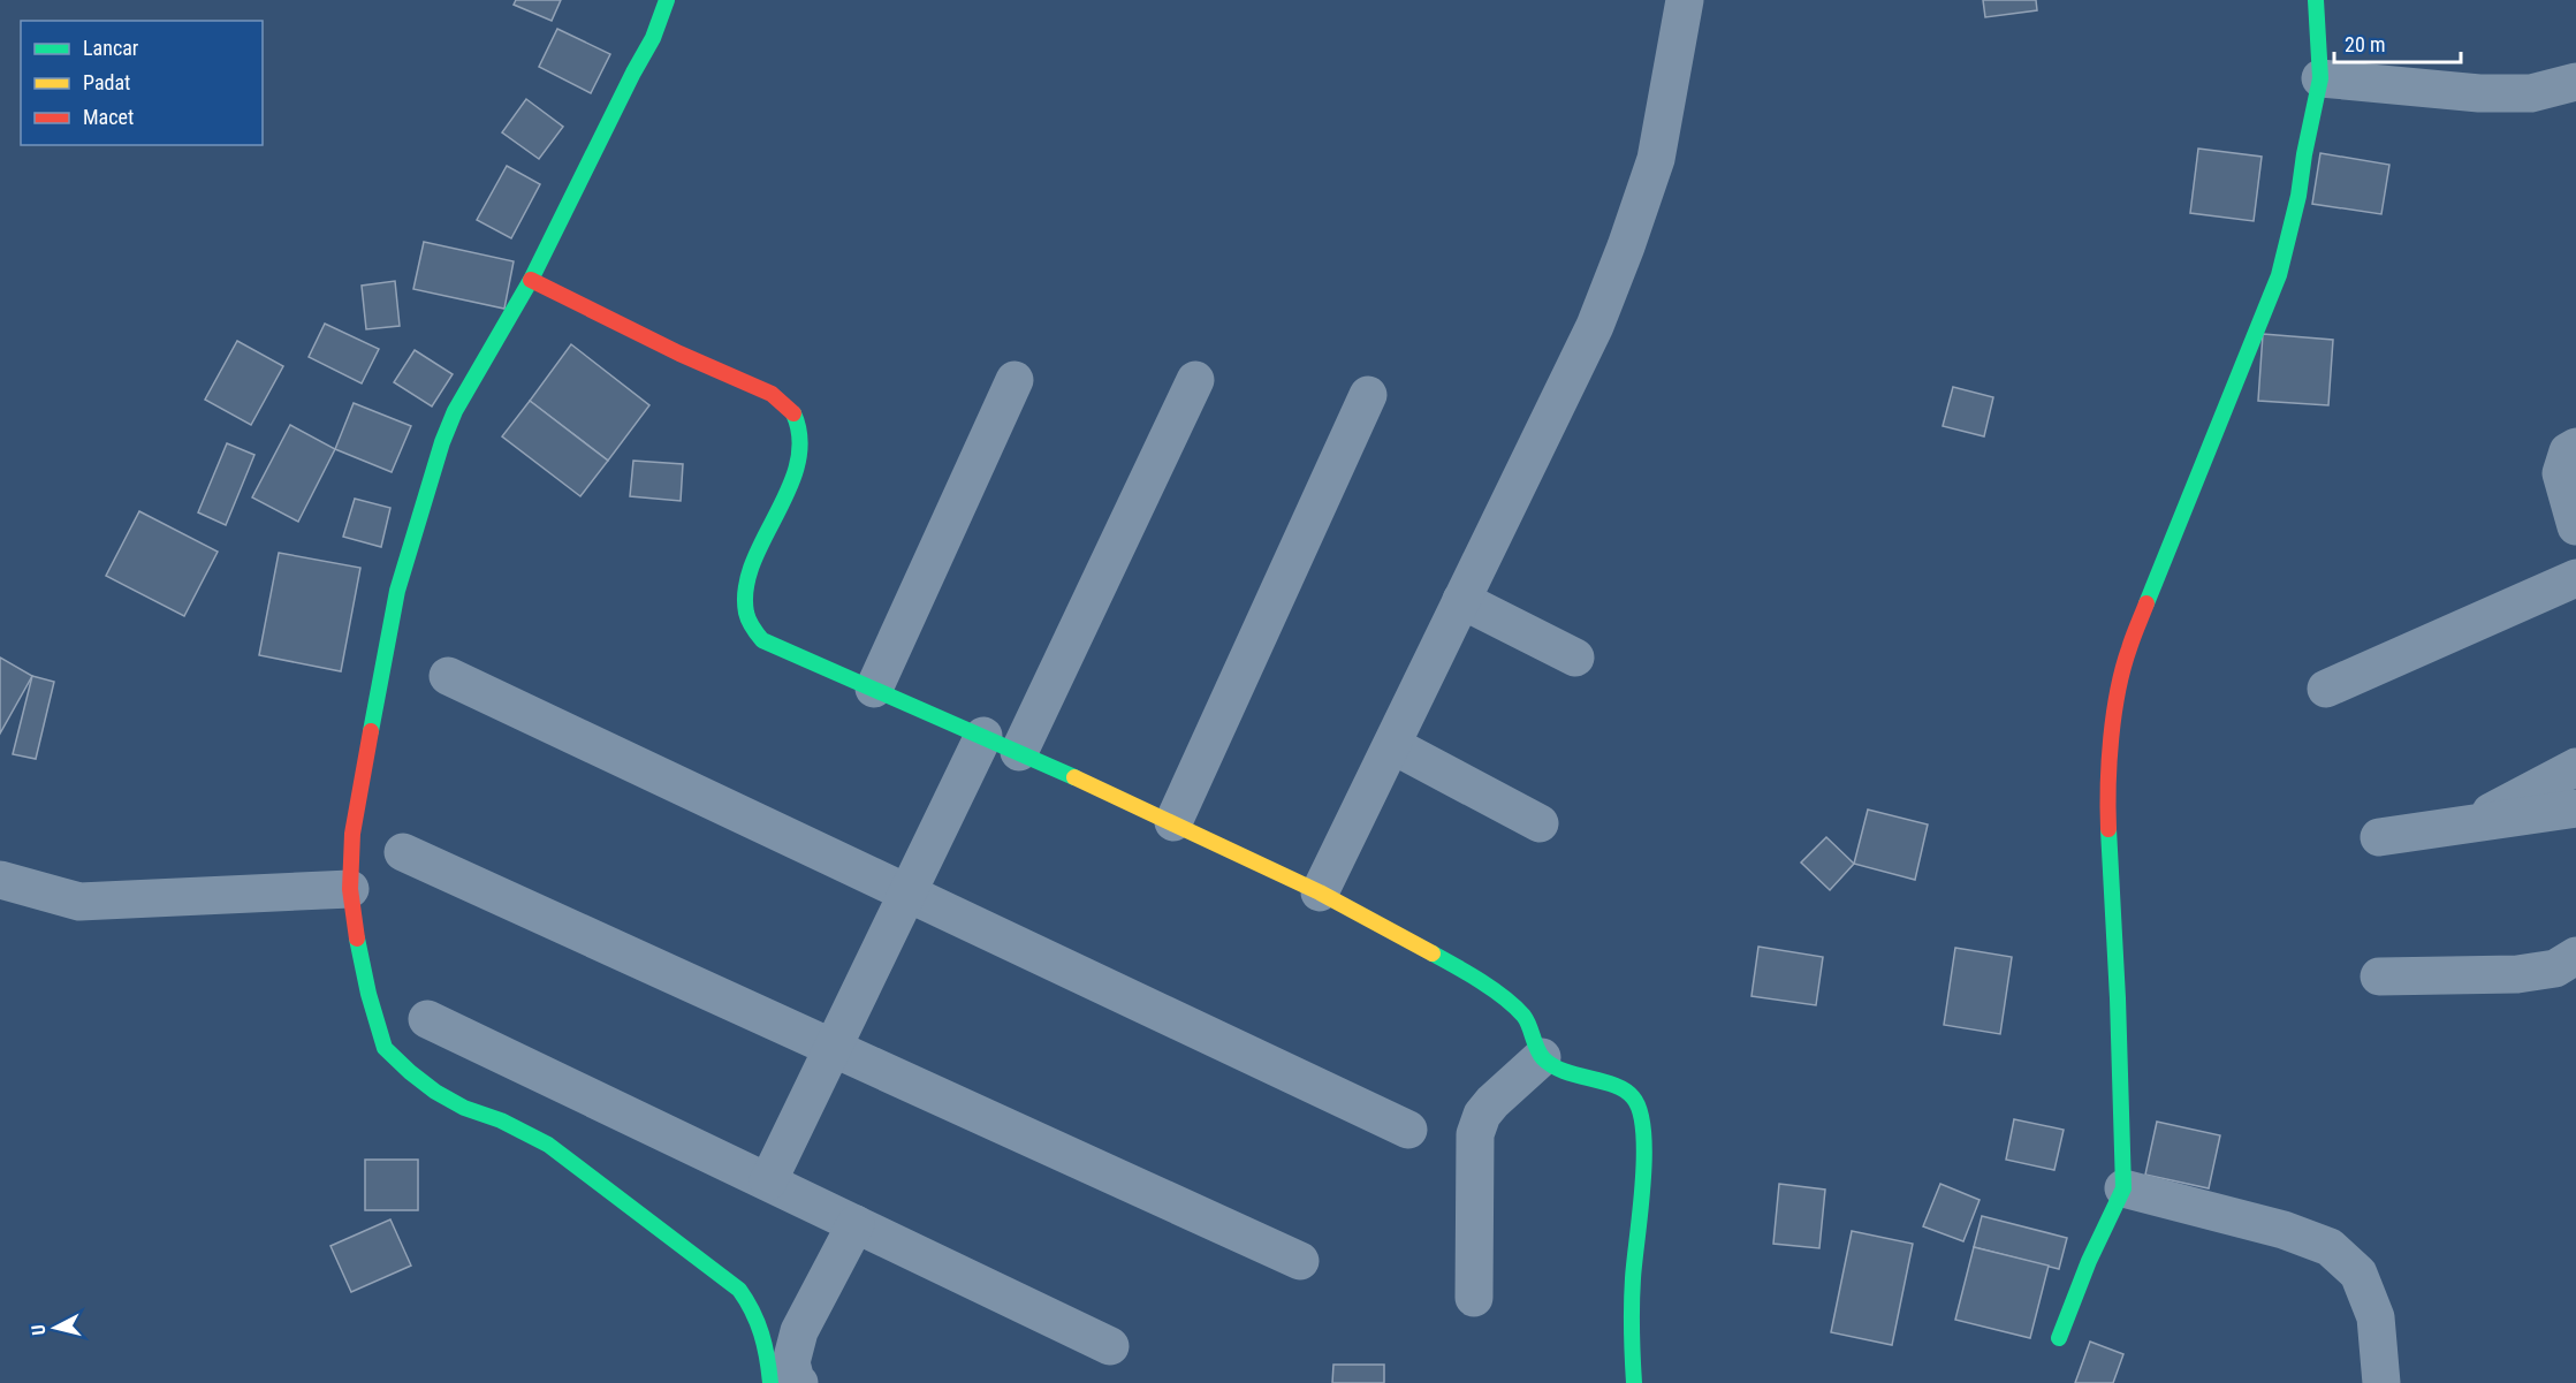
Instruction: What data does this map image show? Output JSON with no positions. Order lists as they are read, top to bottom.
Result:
{
  "legend": ["Lancar", "Padat", "Macet"],
  "scale_bar": "20 m",
  "north": "left"
}
